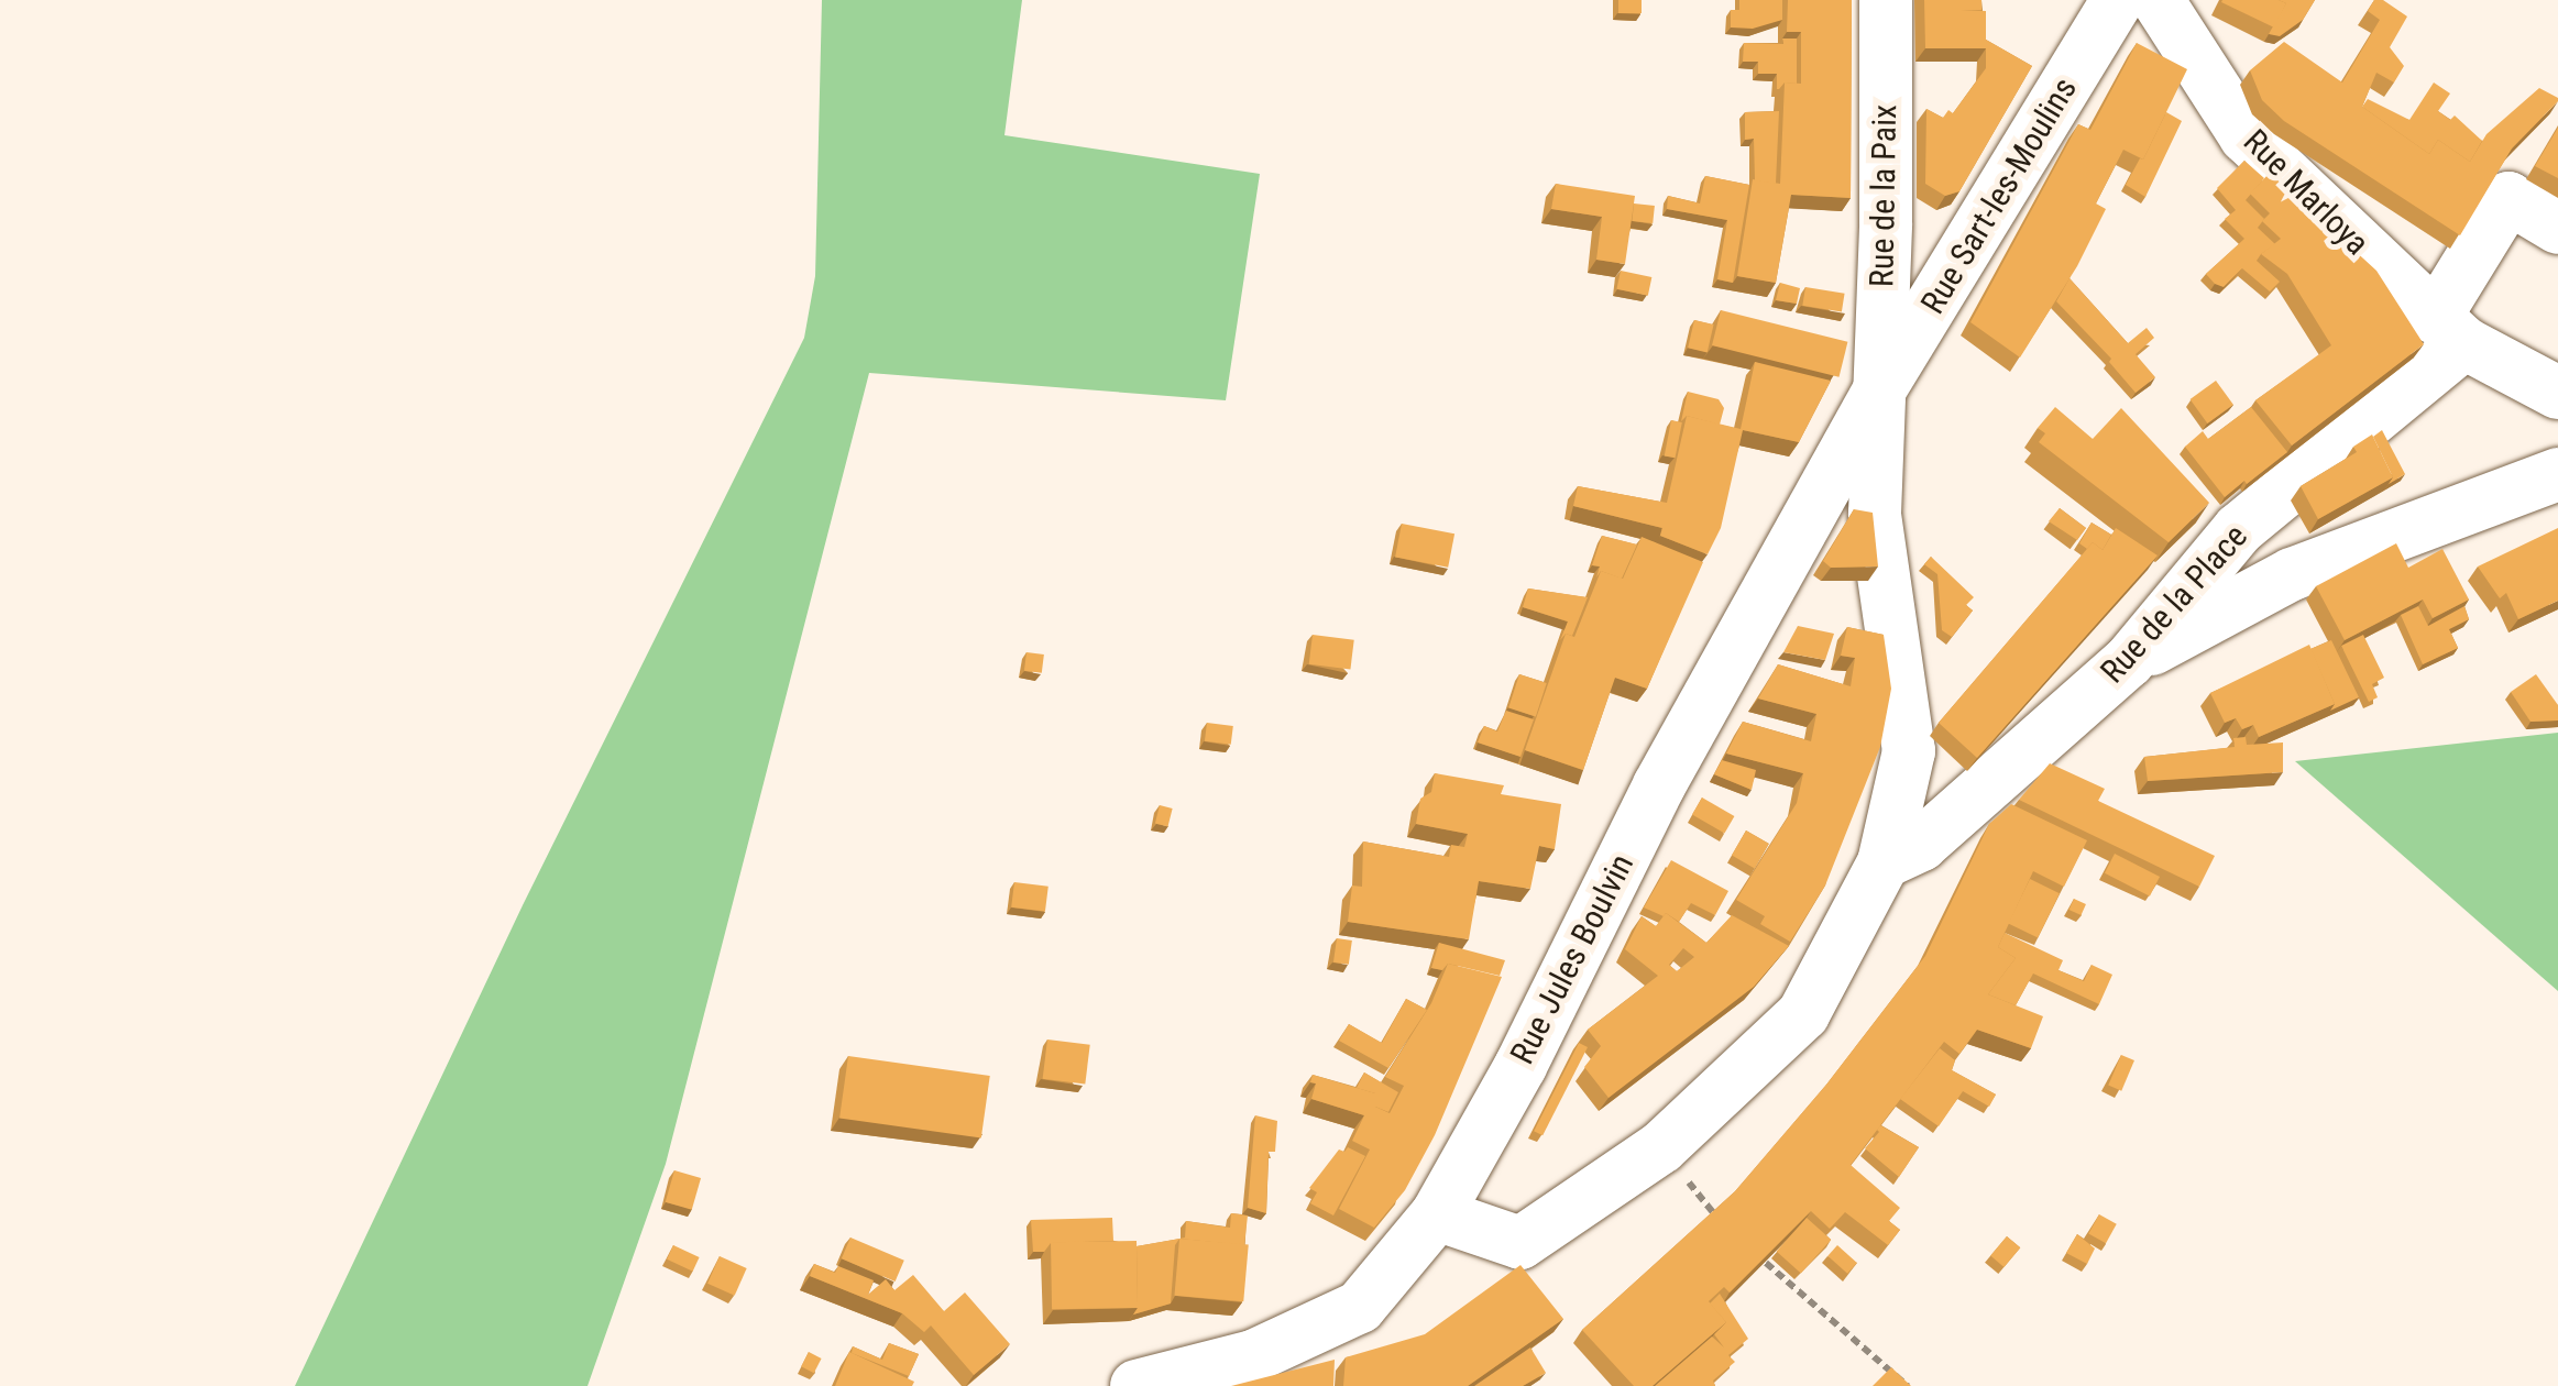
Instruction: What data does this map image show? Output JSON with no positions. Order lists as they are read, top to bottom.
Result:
{
  "streets": {
    "street": [
      "Rue Marloya",
      "Rue de la Paix",
      "Rue Sart-les-Moulins",
      "Rue de la Place",
      "Rue Jules Boulvin"
    ]
  },
  "crossings": [
    ["Rue Marloya", "Rue de la Place"],
    ["Rue de la Paix", "Rue Sart-les-Moulins"],
    ["Rue de la Paix", "Rue de la Place"],
    ["Rue de la Paix", "Rue Jules Boulvin"],
    ["Rue Sart-les-Moulins", "Rue Jules Boulvin"]
  ]
}
